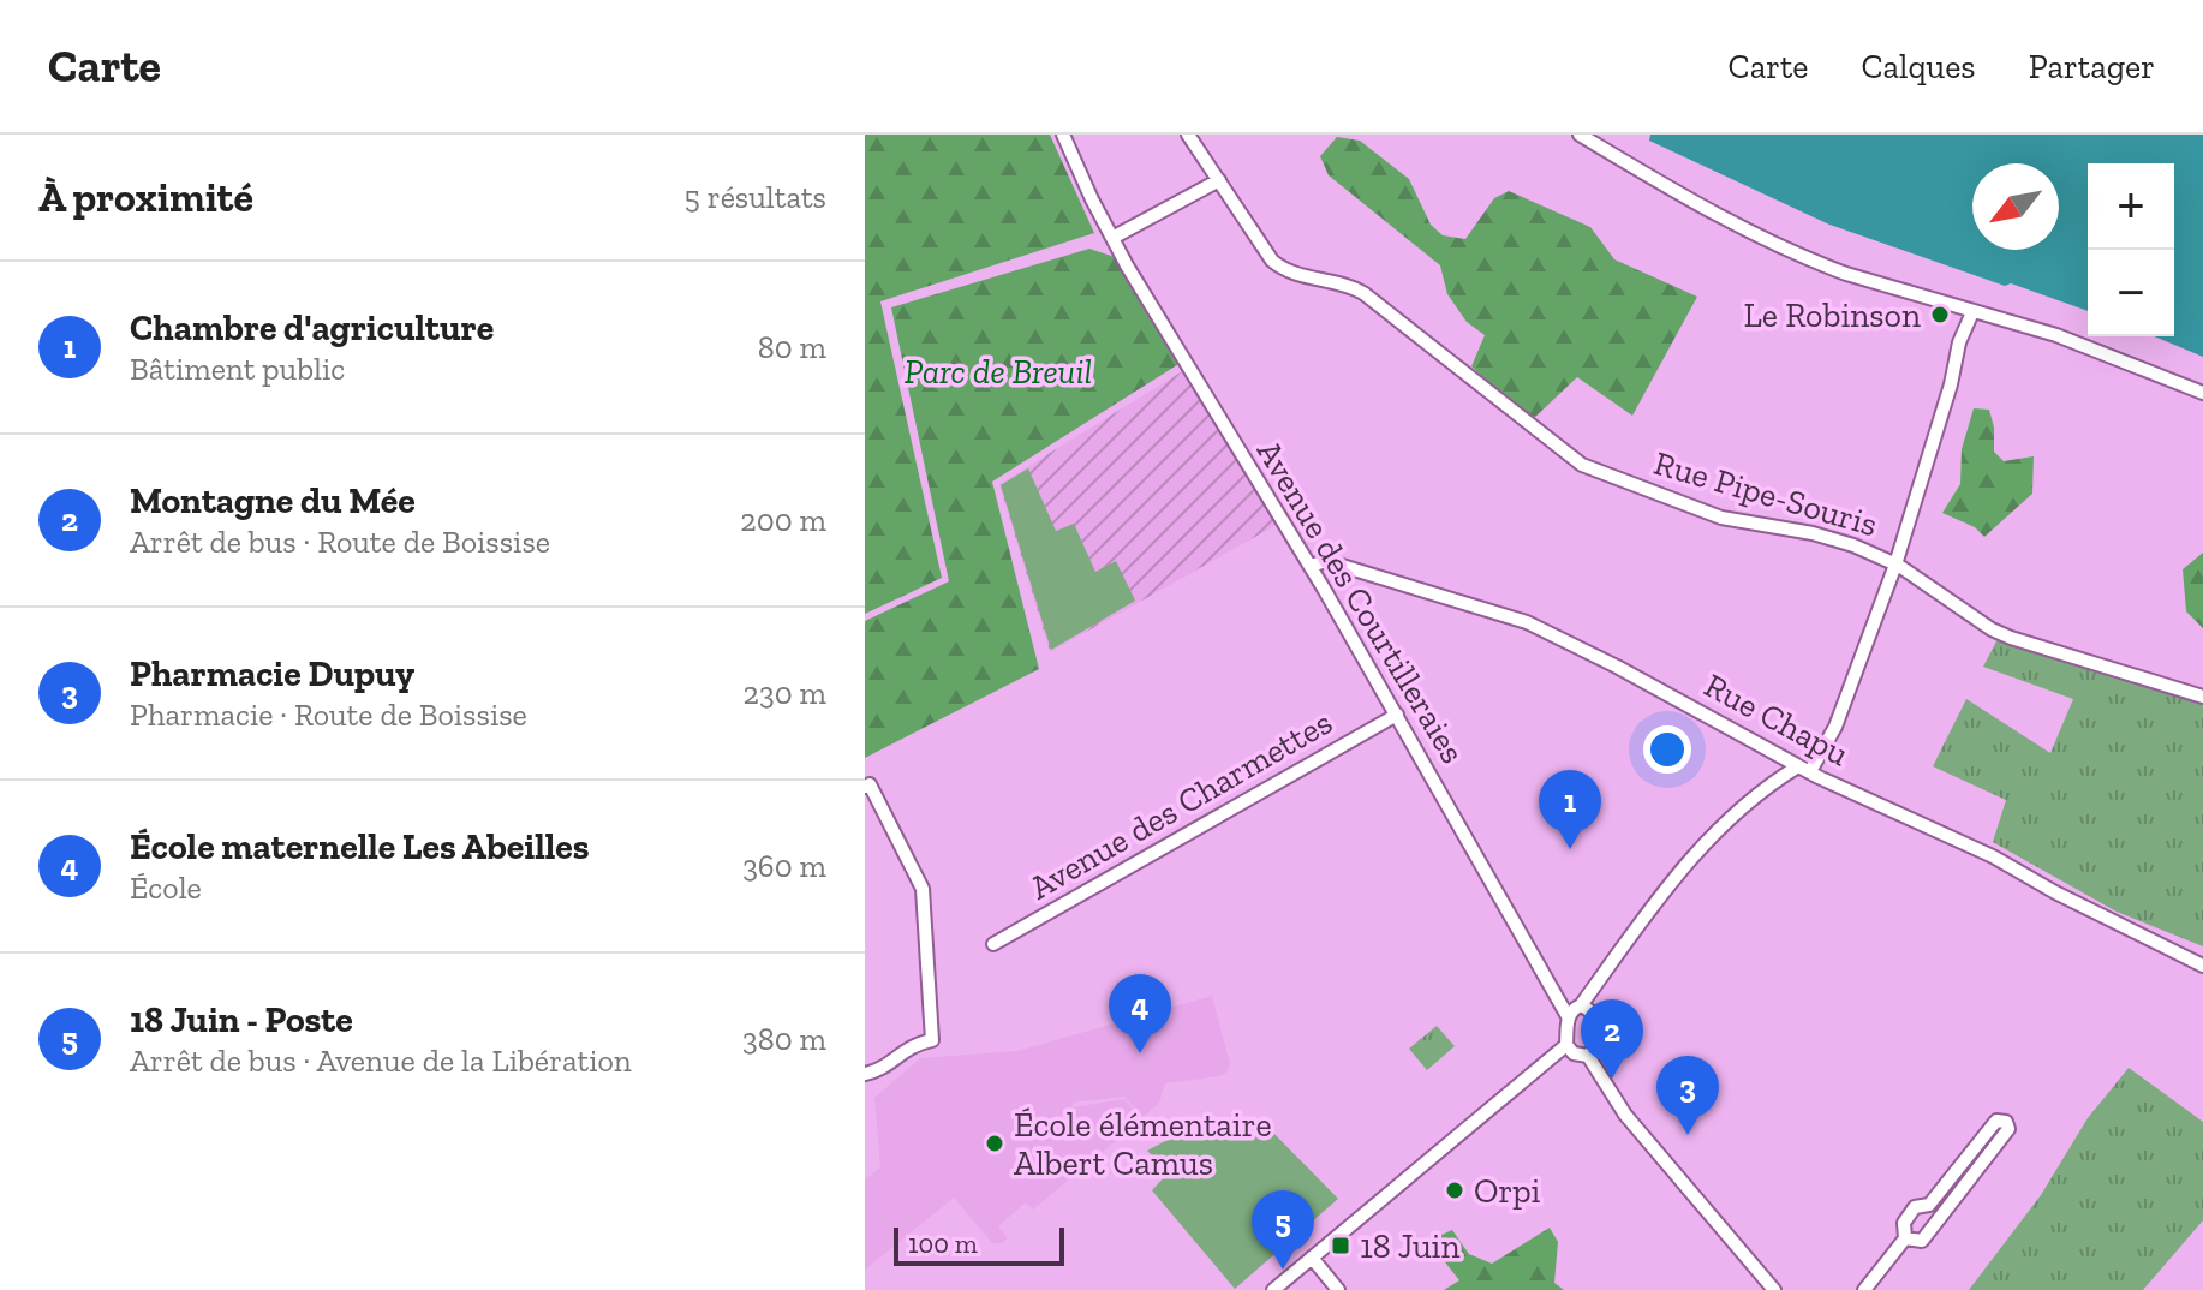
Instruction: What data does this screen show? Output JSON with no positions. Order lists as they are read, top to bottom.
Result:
{
  "streets": {
    "street": [
      "Rue Pipe-Souris",
      "Avenue des Courtilleraies",
      "Rue Chapu",
      "Avenue des Charmettes"
    ]
  },
  "crossings": [
    ["Avenue des Courtilleraies", "Rue Chapu"],
    ["Avenue des Courtilleraies", "Avenue des Charmettes"]
  ],
  "parks": ["Parc de Breuil"],
  "places": {
    "other": ["Le Robinson", "École élémentaire Albert Camus", "Orpi"],
    "transit": ["18 Juin"]
  },
  "scale_bar": "100 m",
  "north": "bottom left",
  "page": {
    "header": "Carte",
    "nav": ["Carte", "Calques", "Partager"],
    "heading": ["À proximité", "5 résultats"],
    "map_buttons": ["+", "−"],
    "list": [
      {
        "mark": "1",
        "name": "Chambre d'agriculture",
        "note": "Bâtiment public",
        "value": "80 m"
      },
      {
        "mark": "2",
        "name": "Montagne du Mée",
        "note": "Arrêt de bus · Route de Boissise",
        "value": "200 m"
      },
      {
        "mark": "3",
        "name": "Pharmacie Dupuy",
        "note": "Pharmacie · Route de Boissise",
        "value": "230 m"
      },
      {
        "mark": "4",
        "name": "École maternelle Les Abeilles",
        "note": "École",
        "value": "360 m"
      },
      {
        "mark": "5",
        "name": "18 Juin - Poste",
        "note": "Arrêt de bus · Avenue de la Libération",
        "value": "380 m"
      }
    ],
    "pins": [
      "1",
      "4",
      "2",
      "3",
      "5"
    ],
    "scale": "100 m"
  }
}
